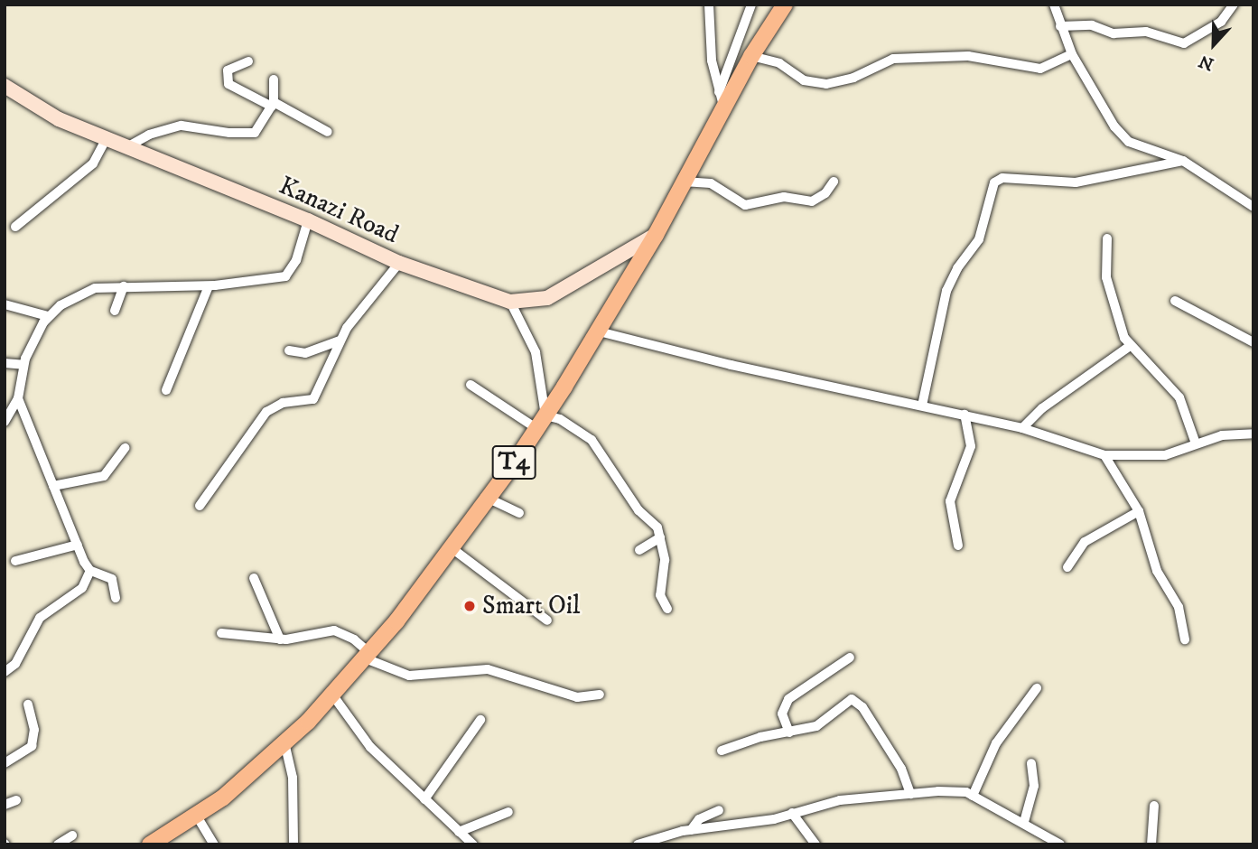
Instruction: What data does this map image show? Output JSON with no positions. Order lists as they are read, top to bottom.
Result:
{
  "streets": {
    "highway": ["T4"],
    "main road": ["Kanazi Road"]
  },
  "crossings": [
    ["Kanazi Road", "T4"]
  ],
  "places": ["Smart Oil"],
  "north": "bottom"
}
